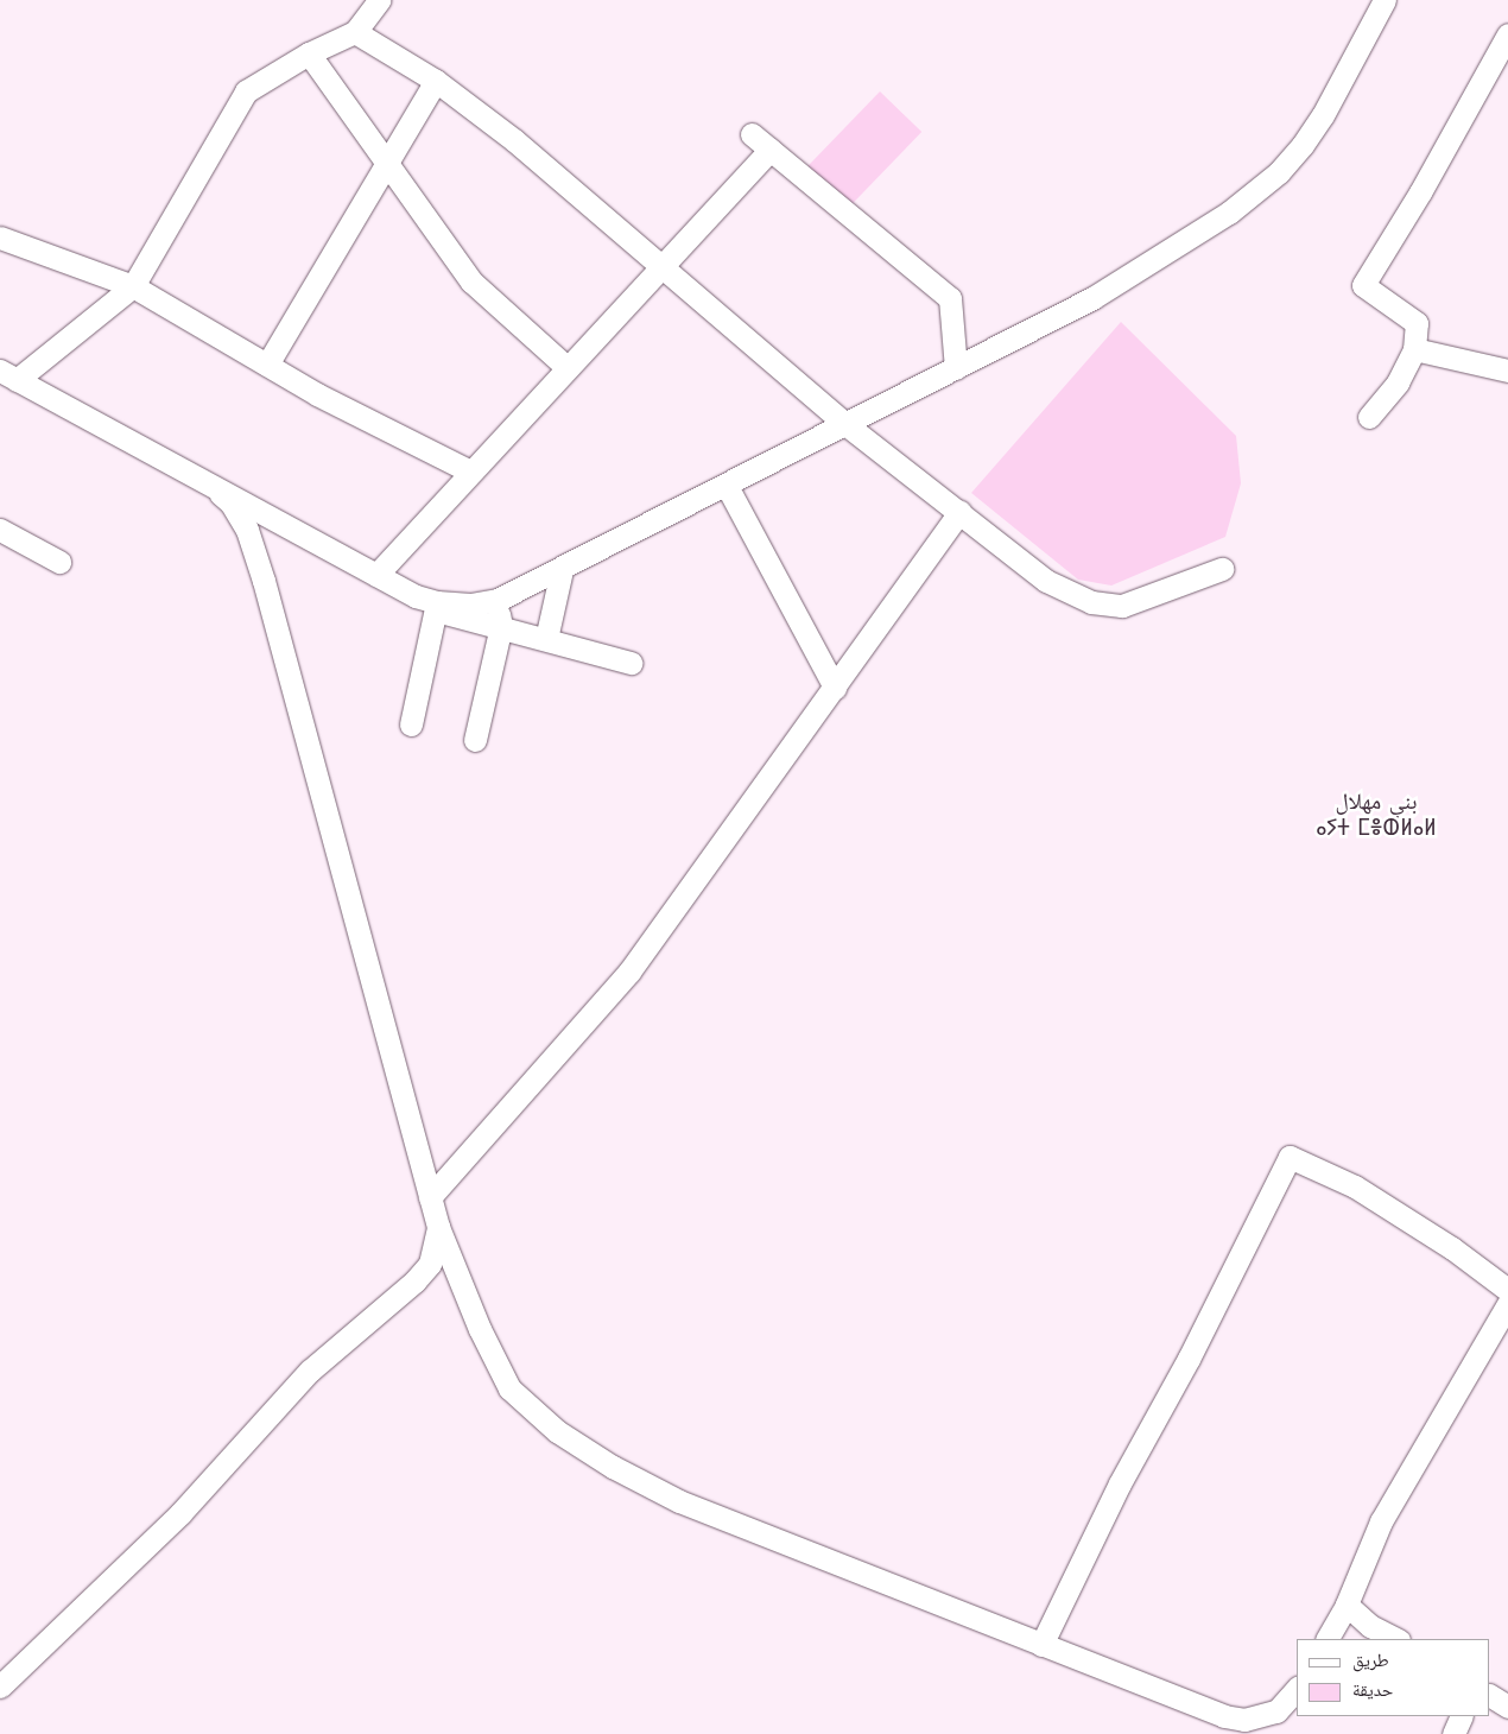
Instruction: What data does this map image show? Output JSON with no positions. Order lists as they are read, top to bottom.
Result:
{
  "districts": ["بني مهلال ⴰⵢⵜ ⵎⴻⵀⵍⴰⵍ"],
  "legend": ["طريق", "حديقة"]
}
